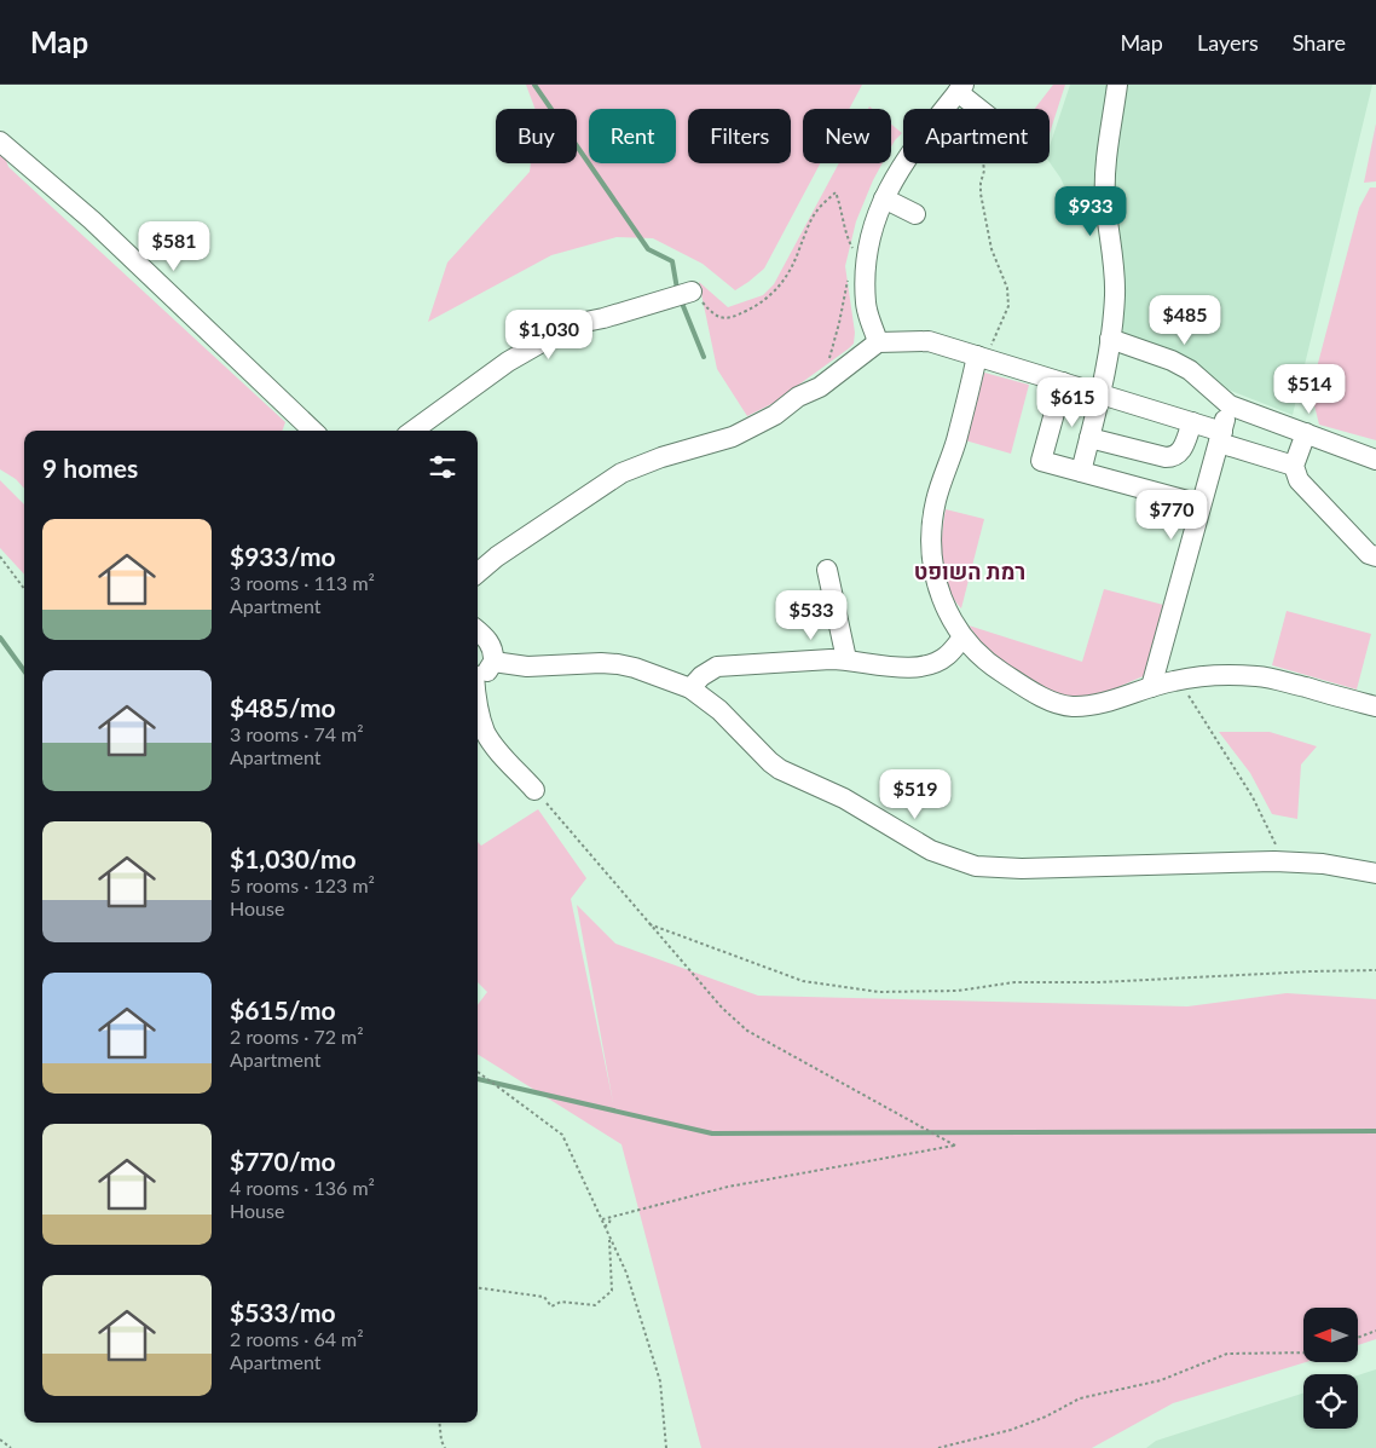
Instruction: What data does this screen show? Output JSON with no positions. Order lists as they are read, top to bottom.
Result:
{
  "districts": ["רמת השופט"],
  "north": "left",
  "page": {
    "header": "Map",
    "nav": ["Map", "Layers", "Share"],
    "chip": [
      "Buy",
      "Rent",
      "Filters",
      "New",
      "Apartment"
    ],
    "price": [
      "$933",
      "$581",
      "$485",
      "$1,030",
      "$514",
      "$615",
      "$770",
      "$533",
      "$519"
    ],
    "heading": "9 homes",
    "list": [
      {
        "name": "$933/mo",
        "note": "3 rooms · 113 m² · Apartment"
      },
      {
        "name": "$485/mo",
        "note": "3 rooms · 74 m² · Apartment"
      },
      {
        "name": "$1,030/mo",
        "note": "5 rooms · 123 m² · House"
      },
      {
        "name": "$615/mo",
        "note": "2 rooms · 72 m² · Apartment"
      },
      {
        "name": "$770/mo",
        "note": "4 rooms · 136 m² · House"
      },
      {
        "name": "$533/mo",
        "note": "2 rooms · 64 m² · Apartment"
      }
    ]
  }
}
